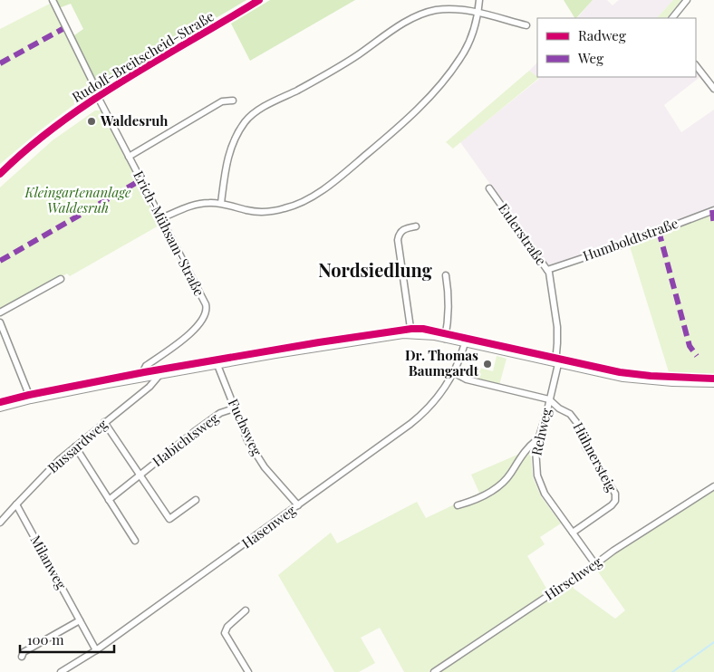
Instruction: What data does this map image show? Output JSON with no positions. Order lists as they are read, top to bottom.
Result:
{
  "streets": {
    "street": [
      "Rudolf-Breitscheid-Straße",
      "Erich-Mühsam-Straße",
      "Eulerstraße",
      "Humboldtstraße",
      "Fuchsweg",
      "Rehweg",
      "Habichtsweg",
      "Bussardweg",
      "Hühnersteig",
      "Hasenweg",
      "Milanweg",
      "Hirschweg"
    ]
  },
  "crossings": [
    ["Rudolf-Breitscheid-Straße", "Erich-Mühsam-Straße"],
    ["Eulerstraße", "Humboldtstraße"],
    ["Eulerstraße", "Rehweg"],
    ["Fuchsweg", "Habichtsweg"],
    ["Fuchsweg", "Hasenweg"],
    ["Rehweg", "Hühnersteig"],
    ["Rehweg", "Hirschweg"],
    ["Habichtsweg", "Bussardweg"],
    ["Bussardweg", "Milanweg"],
    ["Hasenweg", "Milanweg"]
  ],
  "districts": ["Nordsiedlung"],
  "parks": ["Kleingartenanlage Waldesruh"],
  "places": ["Waldesruh", "Dr. Thomas Baumgardt"],
  "legend": ["Radweg", "Weg"],
  "scale_bar": "100 m"
}
